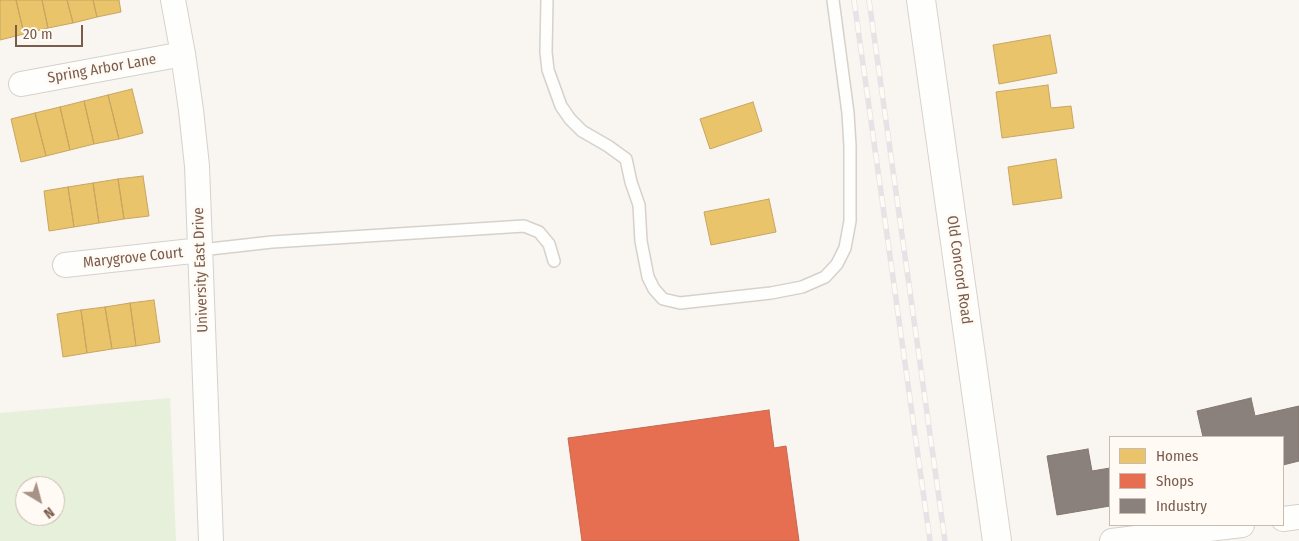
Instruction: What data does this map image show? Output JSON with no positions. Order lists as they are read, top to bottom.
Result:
{
  "streets": {
    "street": [
      "Spring Arbor Lane",
      "Marygrove Court",
      "University East Drive",
      "Old Concord Road"
    ]
  },
  "crossings": [
    ["Spring Arbor Lane", "University East Drive"],
    ["Marygrove Court", "University East Drive"]
  ],
  "legend": ["Homes", "Shops", "Industry"],
  "scale_bar": "20 m",
  "north": "bottom right"
}
